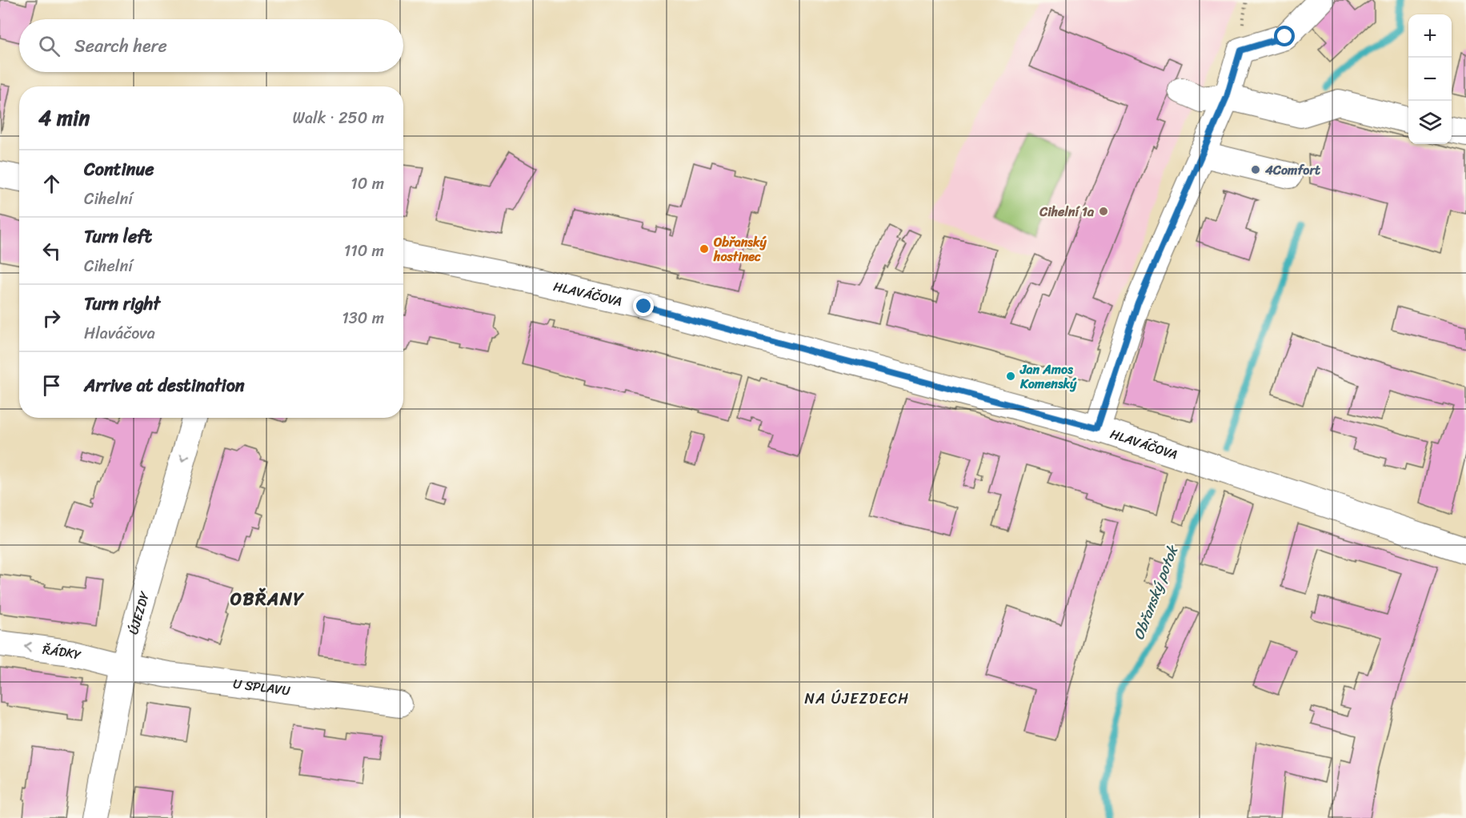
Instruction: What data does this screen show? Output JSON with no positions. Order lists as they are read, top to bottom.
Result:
{
  "streets": {
    "street": [
      "HLAVÁČOVA",
      "ÚJEZDY",
      "ŘÁDKY",
      "U SPLAVU"
    ]
  },
  "crossings": [
    ["ÚJEZDY", "ŘÁDKY"],
    ["ÚJEZDY", "U SPLAVU"],
    ["ŘÁDKY", "U SPLAVU"]
  ],
  "one_way": ["ÚJEZDY", "ŘÁDKY"],
  "districts": ["OBŘANY", "NA ÚJEZDECH"],
  "water": ["Obřanský potok"],
  "places": [
    "4Comfort",
    "Cihelní 1a",
    "Obřanský hostinec",
    "Jan Amos Komenský"
  ],
  "page": {
    "map_buttons": ["+", "−"],
    "search": "Search here",
    "heading": ["4 min", "Walk · 250 m"],
    "list": [
      ["Continue", "Cihelní", "10 m"],
      ["Turn left", "Cihelní", "110 m"],
      ["Turn right", "Hlaváčova", "130 m"],
      "Arrive at destination"
    ]
  }
}
